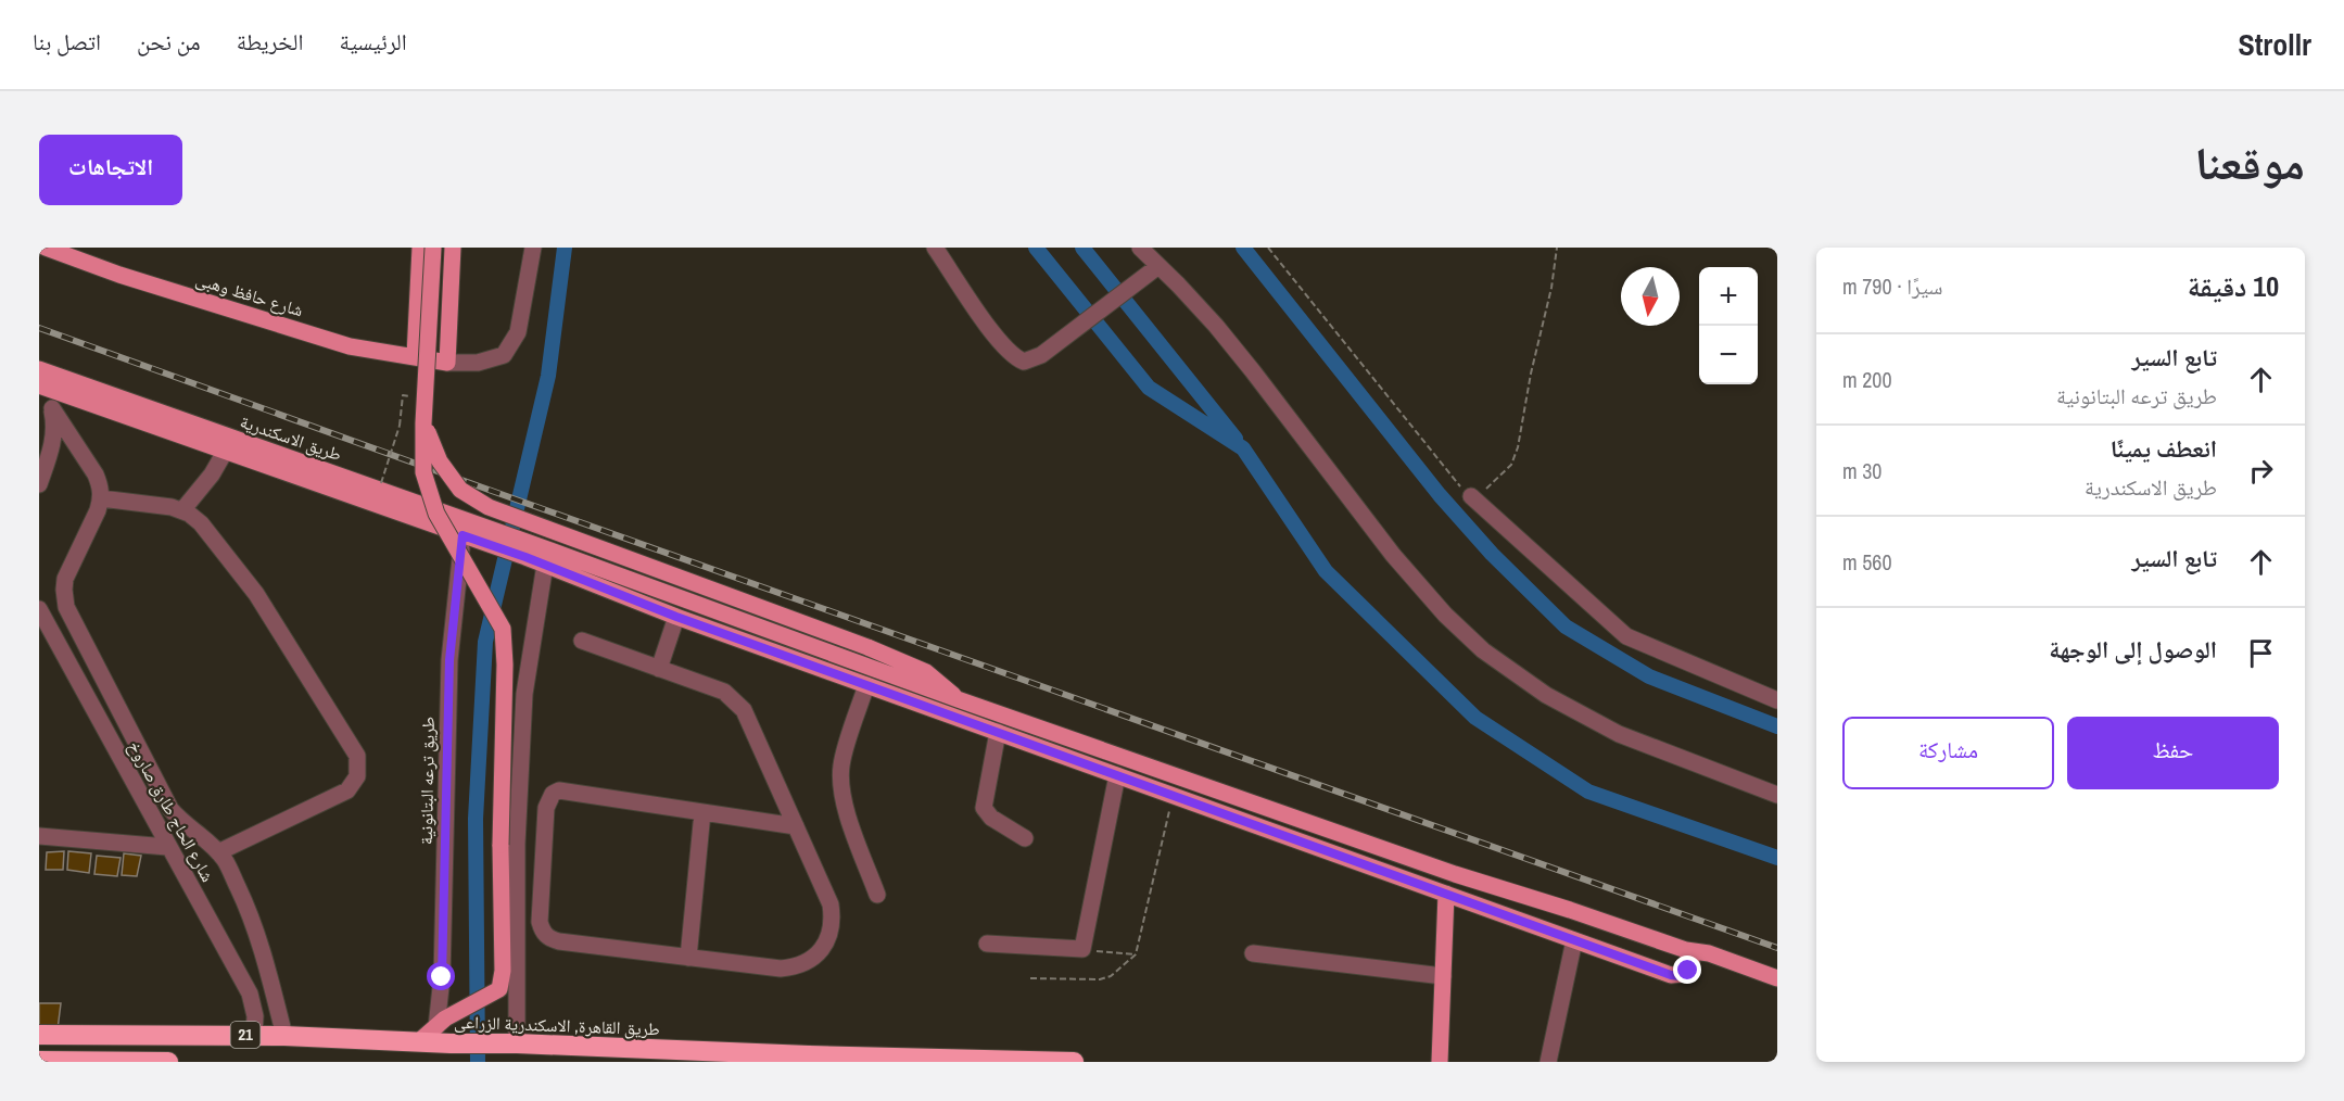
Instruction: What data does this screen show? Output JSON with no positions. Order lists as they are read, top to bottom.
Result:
{
  "streets": {
    "highway": ["طريق القاهرة, الاسكندرية الزراعى", "21"],
    "main road": ["شارع حافظ وهبى", "طريق الاسكندرية"],
    "street": ["طريق ترعه البتانونية", "شارع الحاج طارق صاروخ"]
  },
  "crossings": [
    ["طريق الاسكندرية", "طريق ترعه البتانونية"],
    ["شارع الحاج طارق صاروخ", "طريق القاهرة, الاسكندرية الزراعى"]
  ],
  "north": "bottom",
  "page": {
    "header": "Strollr",
    "nav": [
      "الرئيسية",
      "الخريطة",
      "من نحن",
      "اتصل بنا"
    ],
    "title": "موقعنا",
    "buttons": [
      "الاتجاهات",
      ["حفظ", "مشاركة"]
    ],
    "heading": ["10 دقيقة", "سيرًا · 790 m"],
    "map_buttons": ["+", "−"],
    "list": [
      ["تابع السير", "طريق ترعه البتانونية", "200 m"],
      ["انعطف يمينًا", "طريق الاسكندرية", "30 m"],
      ["تابع السير", "560 m"],
      "الوصول إلى الوجهة"
    ]
  }
}
